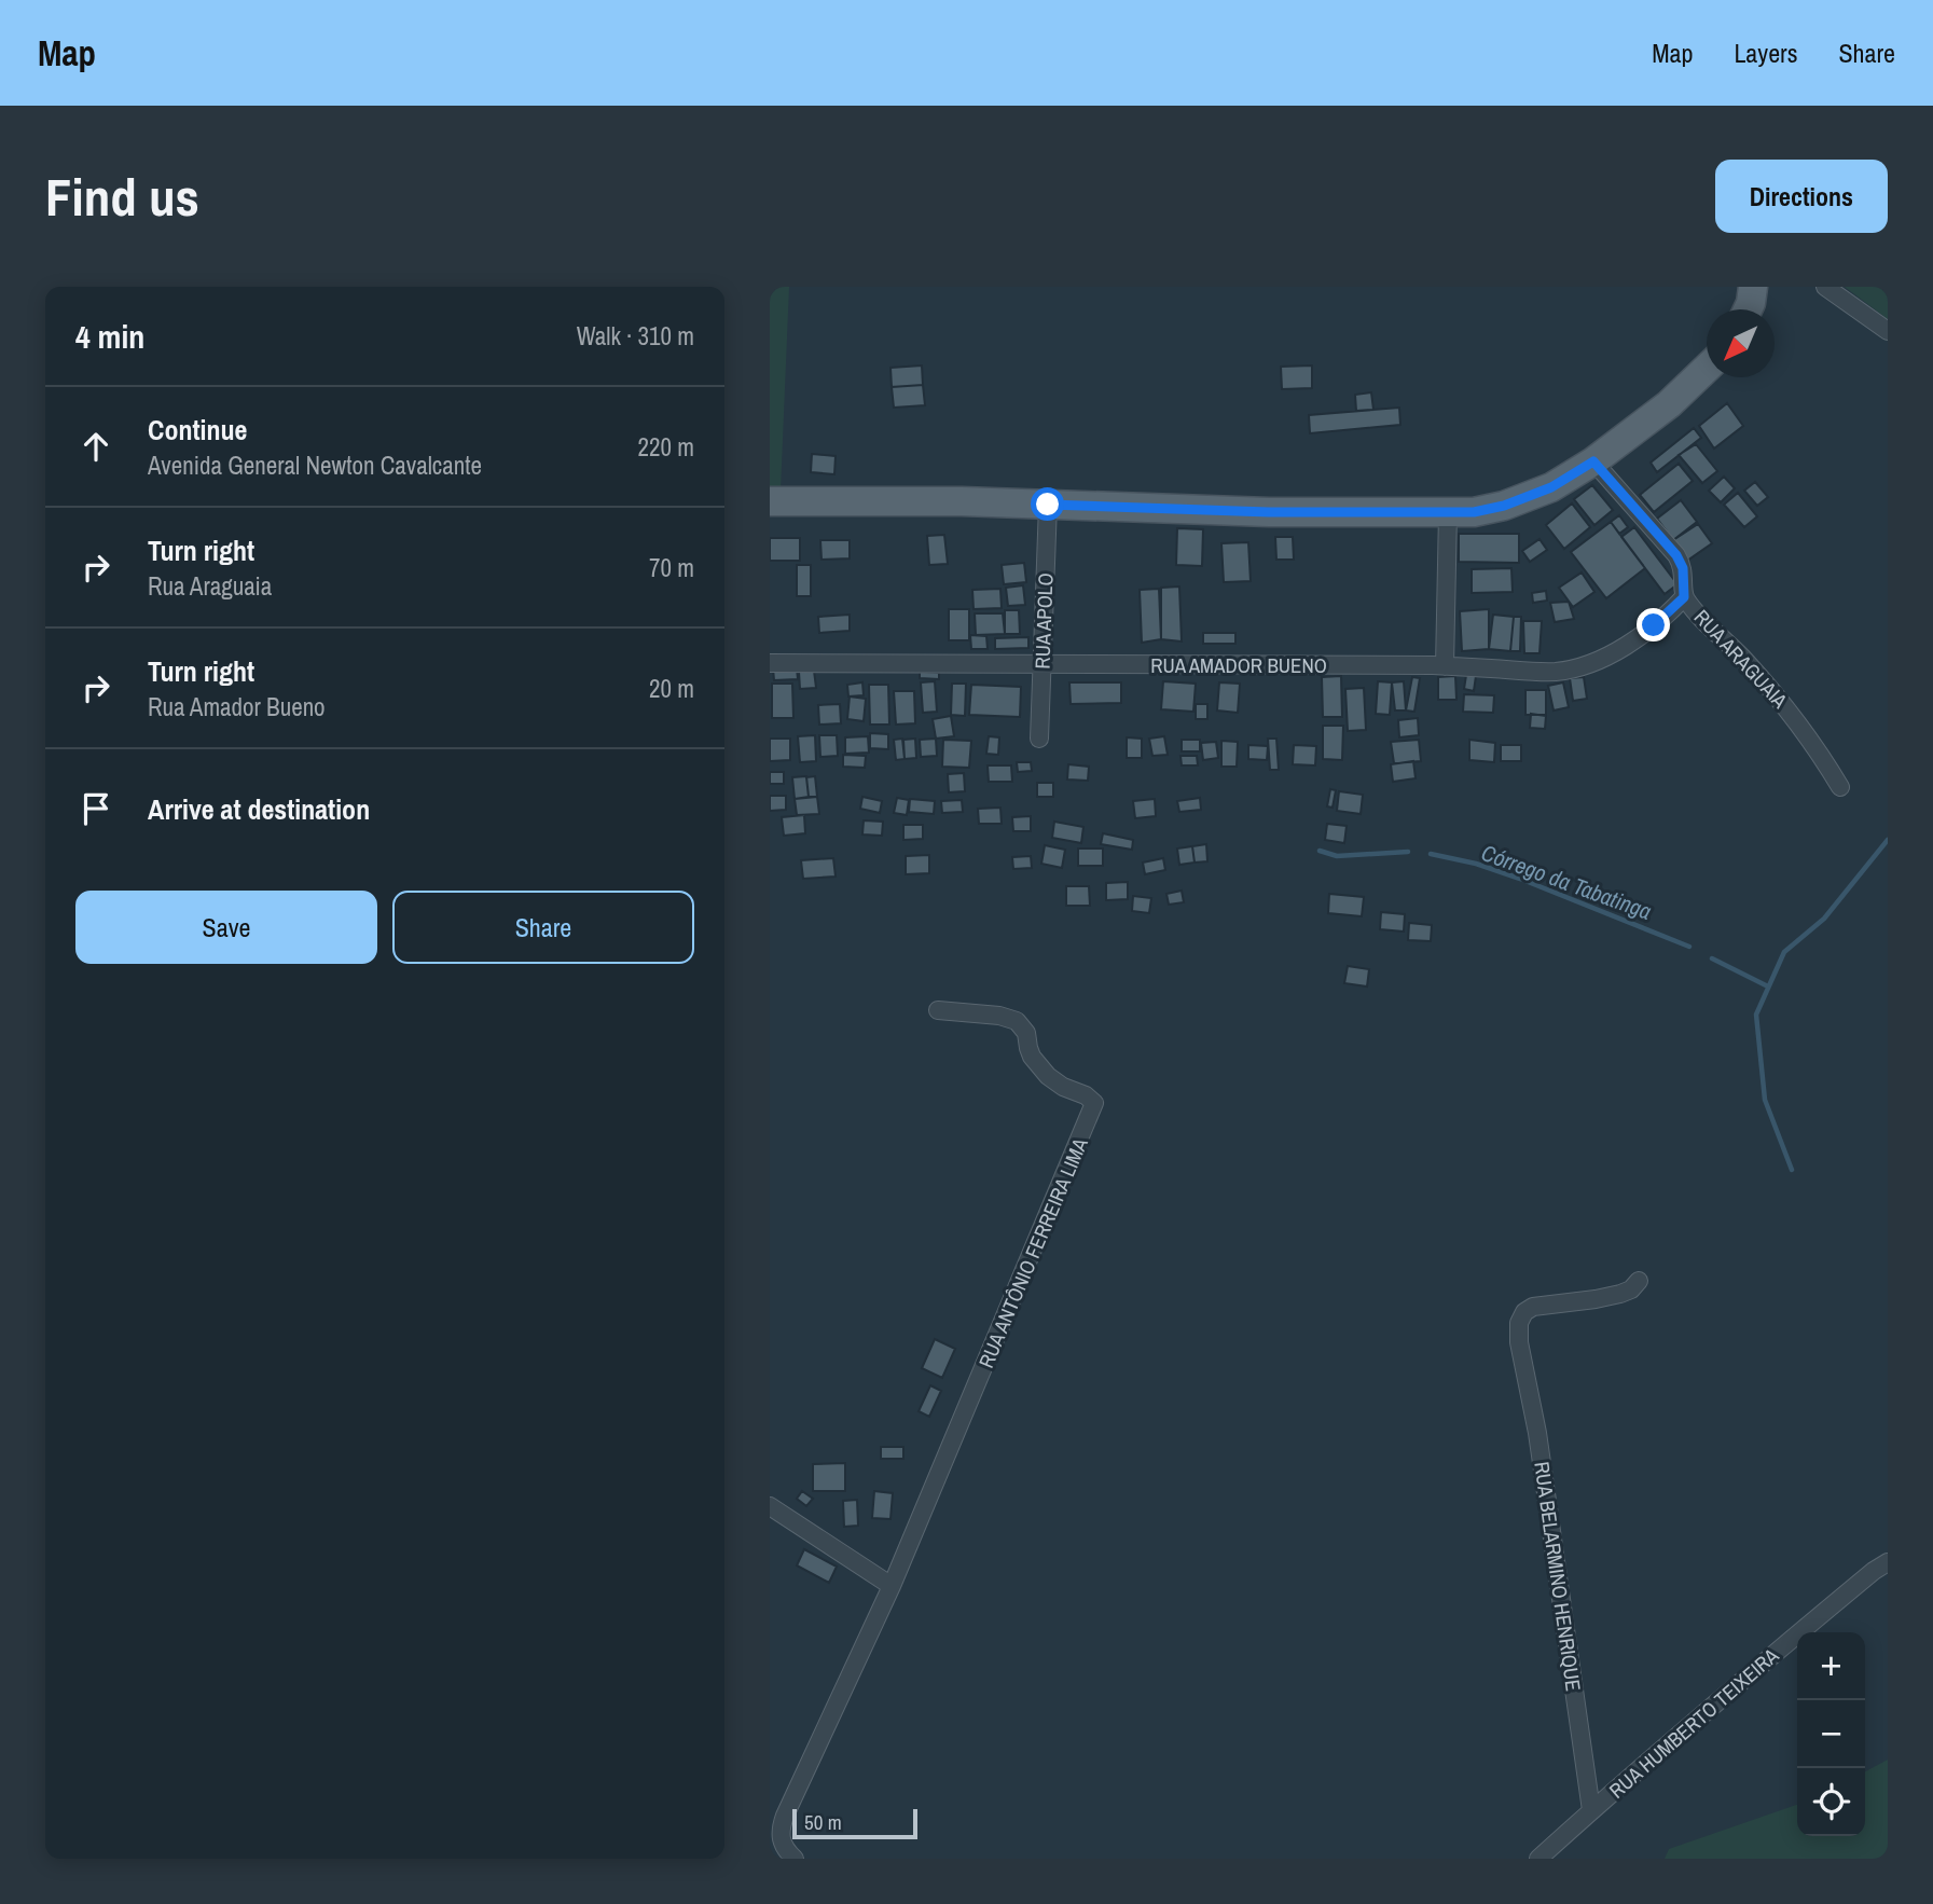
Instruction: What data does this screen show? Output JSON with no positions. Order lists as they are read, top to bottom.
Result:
{
  "streets": {
    "street": [
      "RUA APOLO",
      "RUA ARAGUAIA",
      "RUA AMADOR BUENO",
      "RUA ANTÔNIO FERREIRA LIMA",
      "RUA BELARMINO HENRIQUE",
      "RUA HUMBERTO TEIXEIRA"
    ]
  },
  "crossings": [
    ["RUA APOLO", "RUA AMADOR BUENO"],
    ["RUA ARAGUAIA", "RUA AMADOR BUENO"],
    ["RUA BELARMINO HENRIQUE", "RUA HUMBERTO TEIXEIRA"]
  ],
  "water": ["Córrego da Tabatinga"],
  "scale_bar": "50 m",
  "north": "bottom left",
  "page": {
    "header": "Map",
    "nav": ["Map", "Layers", "Share"],
    "buttons": [
      "Directions",
      ["Save", "Share"]
    ],
    "title": "Find us",
    "heading": ["4 min", "Walk · 310 m"],
    "list": [
      ["Continue", "Avenida General Newton Cavalcante", "220 m"],
      ["Turn right", "Rua Araguaia", "70 m"],
      ["Turn right", "Rua Amador Bueno", "20 m"],
      "Arrive at destination"
    ],
    "map_buttons": ["+", "−"],
    "scale": "50 m"
  }
}
